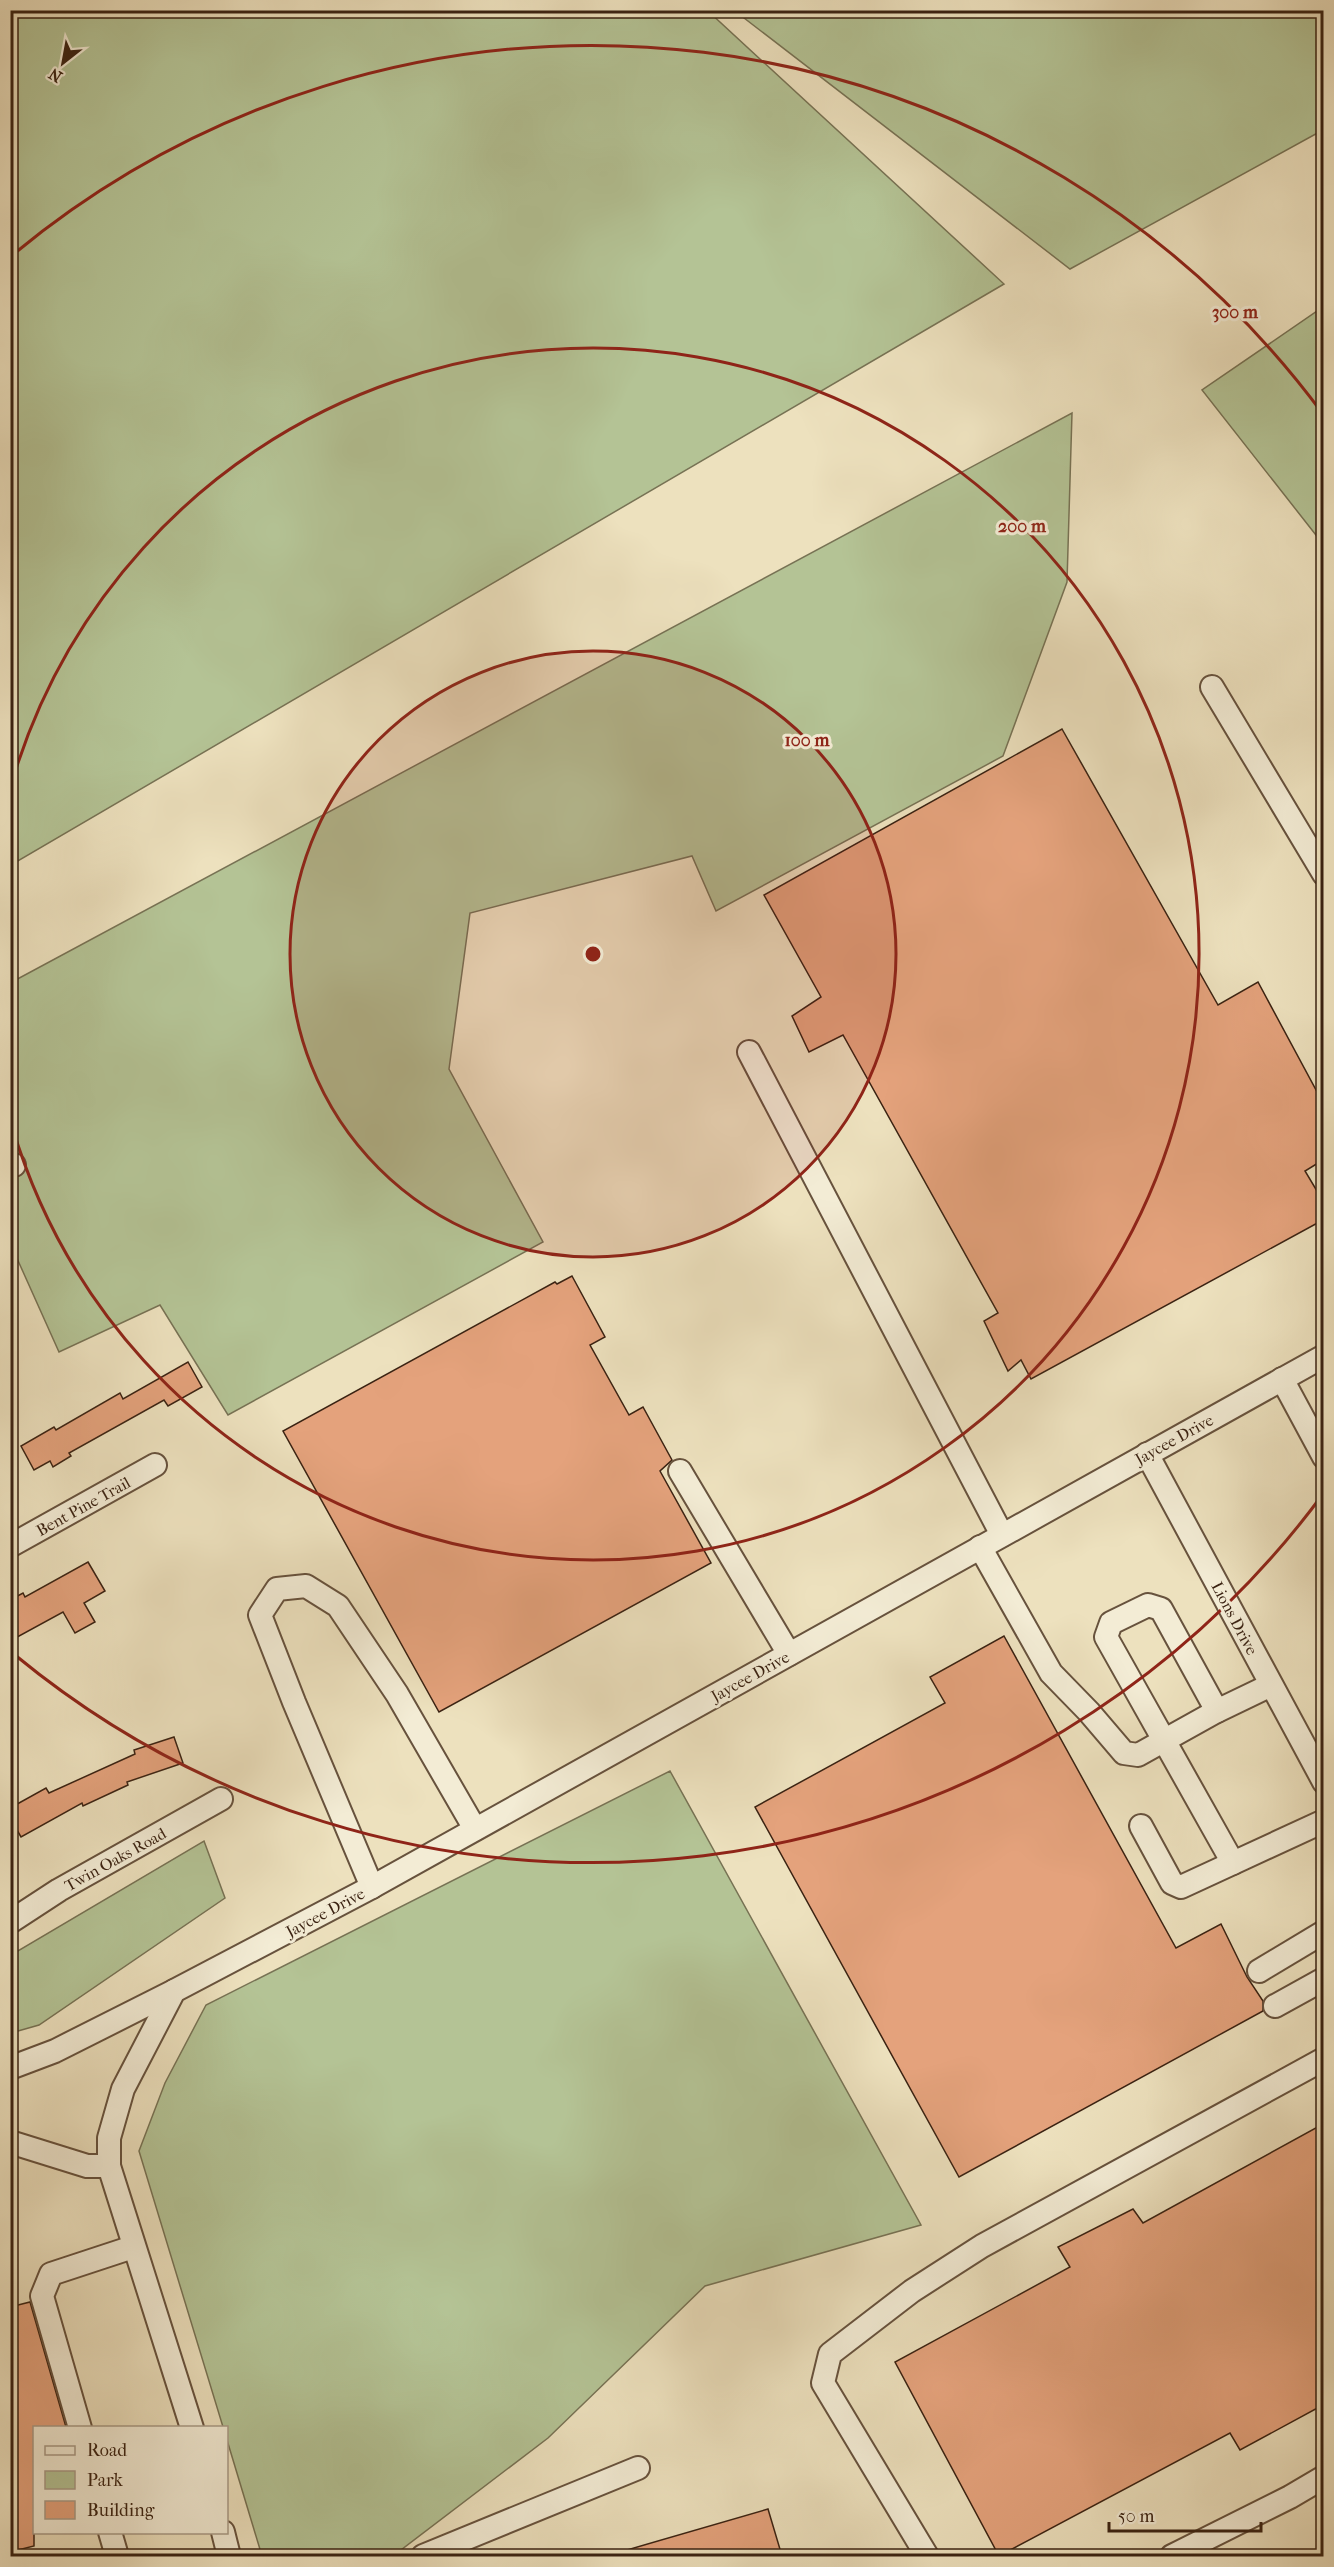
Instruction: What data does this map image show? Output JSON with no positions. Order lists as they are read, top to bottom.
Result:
{
  "streets": {
    "street": [
      "Jaycee Drive",
      "Bent Pine Trail",
      "Lions Drive",
      "Twin Oaks Road"
    ]
  },
  "crossings": [
    ["Jaycee Drive", "Lions Drive"]
  ],
  "legend": ["Road", "Park", "Building"],
  "scale_bar": "50 m",
  "north": "bottom left",
  "rings": ["300 m", "200 m", "100 m"]
}
